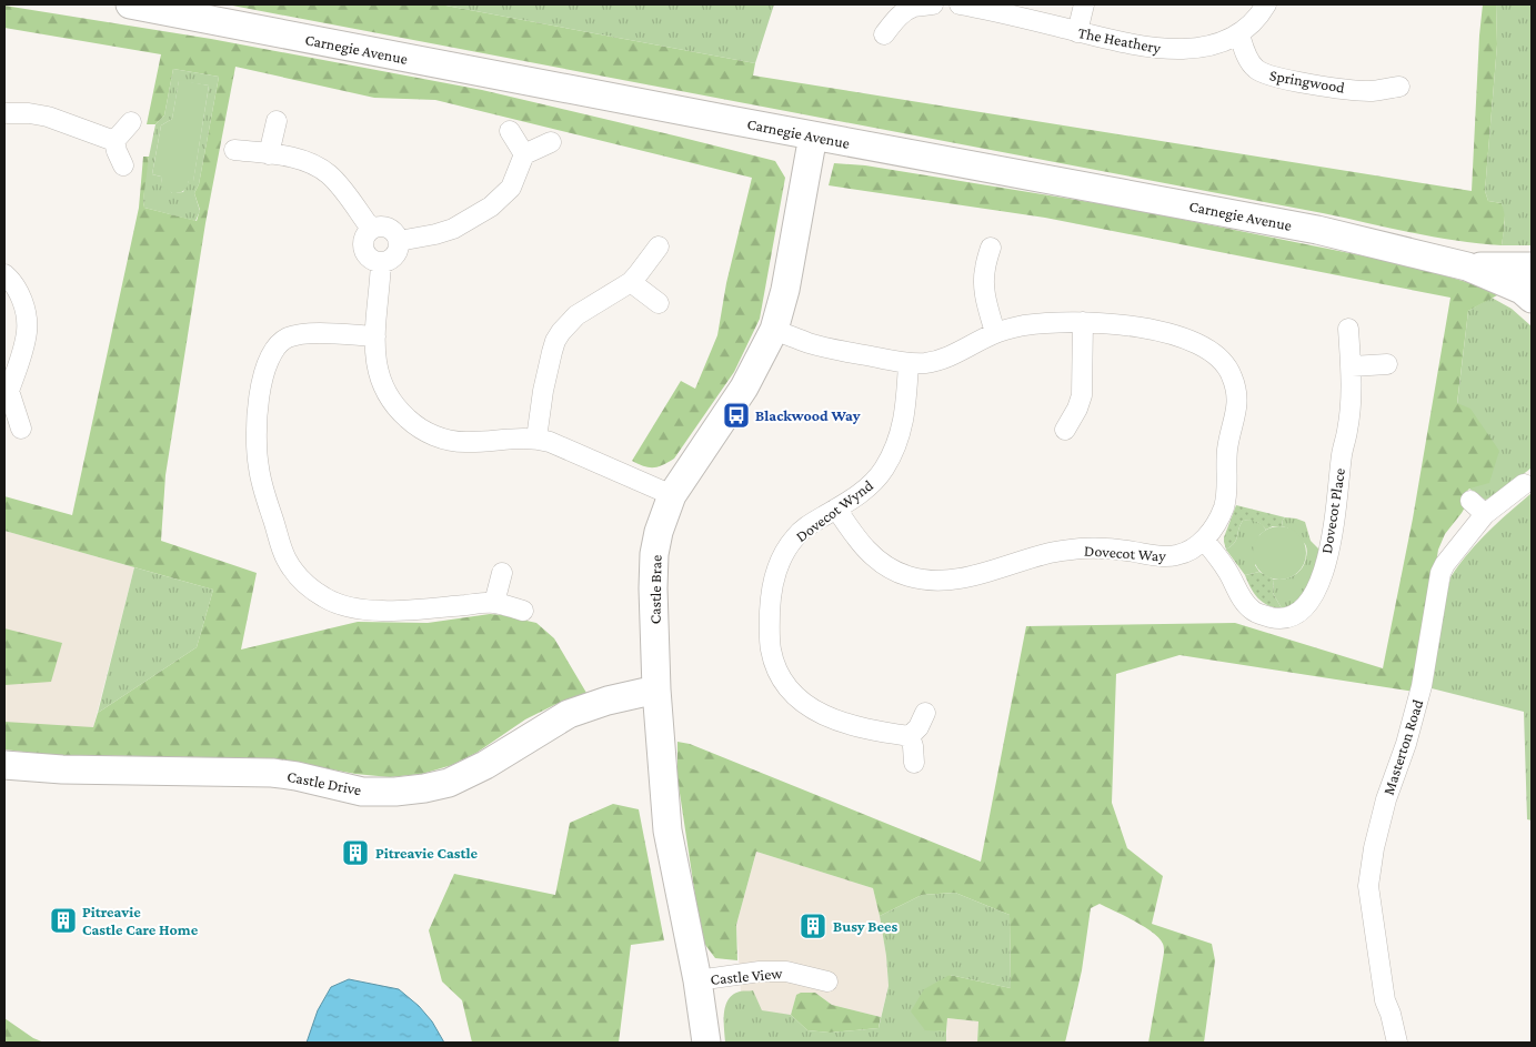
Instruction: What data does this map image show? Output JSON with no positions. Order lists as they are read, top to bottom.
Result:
{
  "streets": {
    "street": [
      "The Heathery",
      "Carnegie Avenue",
      "Springwood",
      "Dovecot Wynd",
      "Dovecot Place",
      "Dovecot Way",
      "Castle Brae",
      "Masterton Road",
      "Castle Drive",
      "Castle View"
    ]
  },
  "crossings": [
    ["The Heathery", "Springwood"],
    ["Carnegie Avenue", "Castle Brae"],
    ["Dovecot Wynd", "Dovecot Way"],
    ["Dovecot Place", "Dovecot Way"],
    ["Dovecot Way", "Castle Brae"],
    ["Castle Brae", "Castle Drive"],
    ["Castle Brae", "Castle View"]
  ],
  "places": {
    "bus stop": ["Blackwood Way"],
    "building": ["Pitreavie Castle", "Pitreavie Castle Care Home", "Busy Bees"]
  }
}
